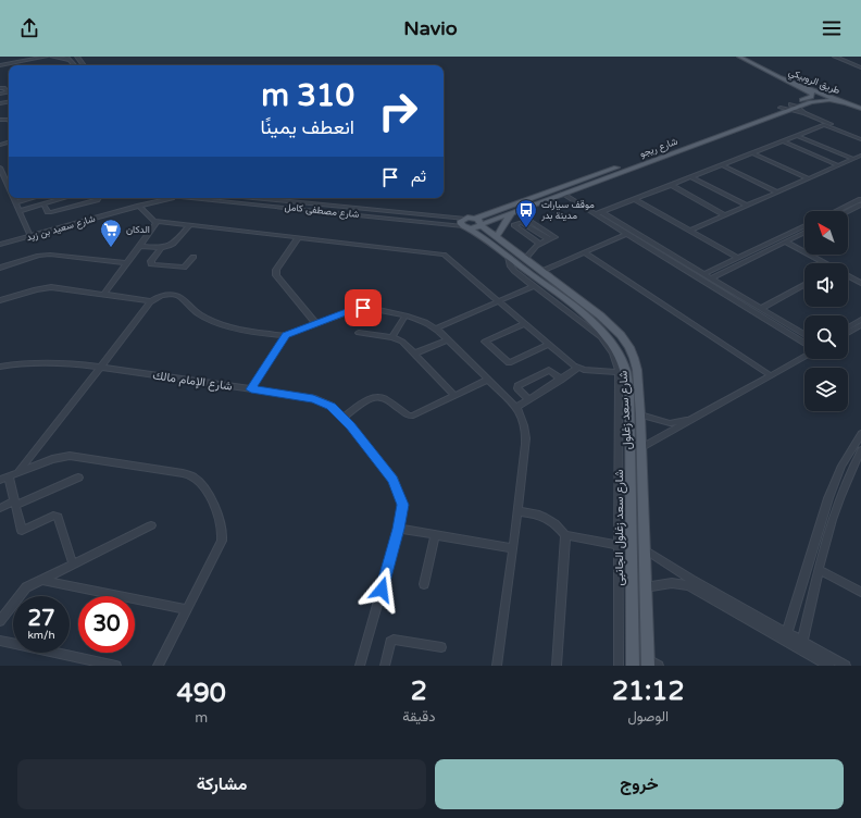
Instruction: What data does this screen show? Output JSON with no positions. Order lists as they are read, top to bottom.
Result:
{
  "streets": {
    "main road": ["طريق الروبيكي", "شارع ريجو", "شارع سعد زغلول"],
    "street": [
      "شارع مصطفى كامل",
      "شارع سعيد بن زيد",
      "شارع الإمام مالك",
      "شارع سعد زغلول الجانبى"
    ]
  },
  "crossings": [
    ["طريق الروبيكي", "شارع ريجو"],
    ["شارع ريجو", "شارع سعد زغلول"],
    ["شارع مصطفى كامل", "شارع سعد زغلول"],
    ["شارع سعد زغلول", "شارع سعد زغلول الجانبى"]
  ],
  "places": {
    "bus stop": ["موقف سيارات مدينة بدر"],
    "supermarket": ["الدكان"]
  },
  "north": "top left",
  "page": {
    "header": "Navio",
    "turn": ["310 m", "انعطف يمينًا"],
    "then": "ثم",
    "speed": "27 km/h",
    "limit": "30",
    "eta": [
      "21:12",
      "الوصول",
      "2",
      "دقيقة",
      "490",
      "m"
    ],
    "buttons": ["خروج", "مشاركة"]
  }
}
